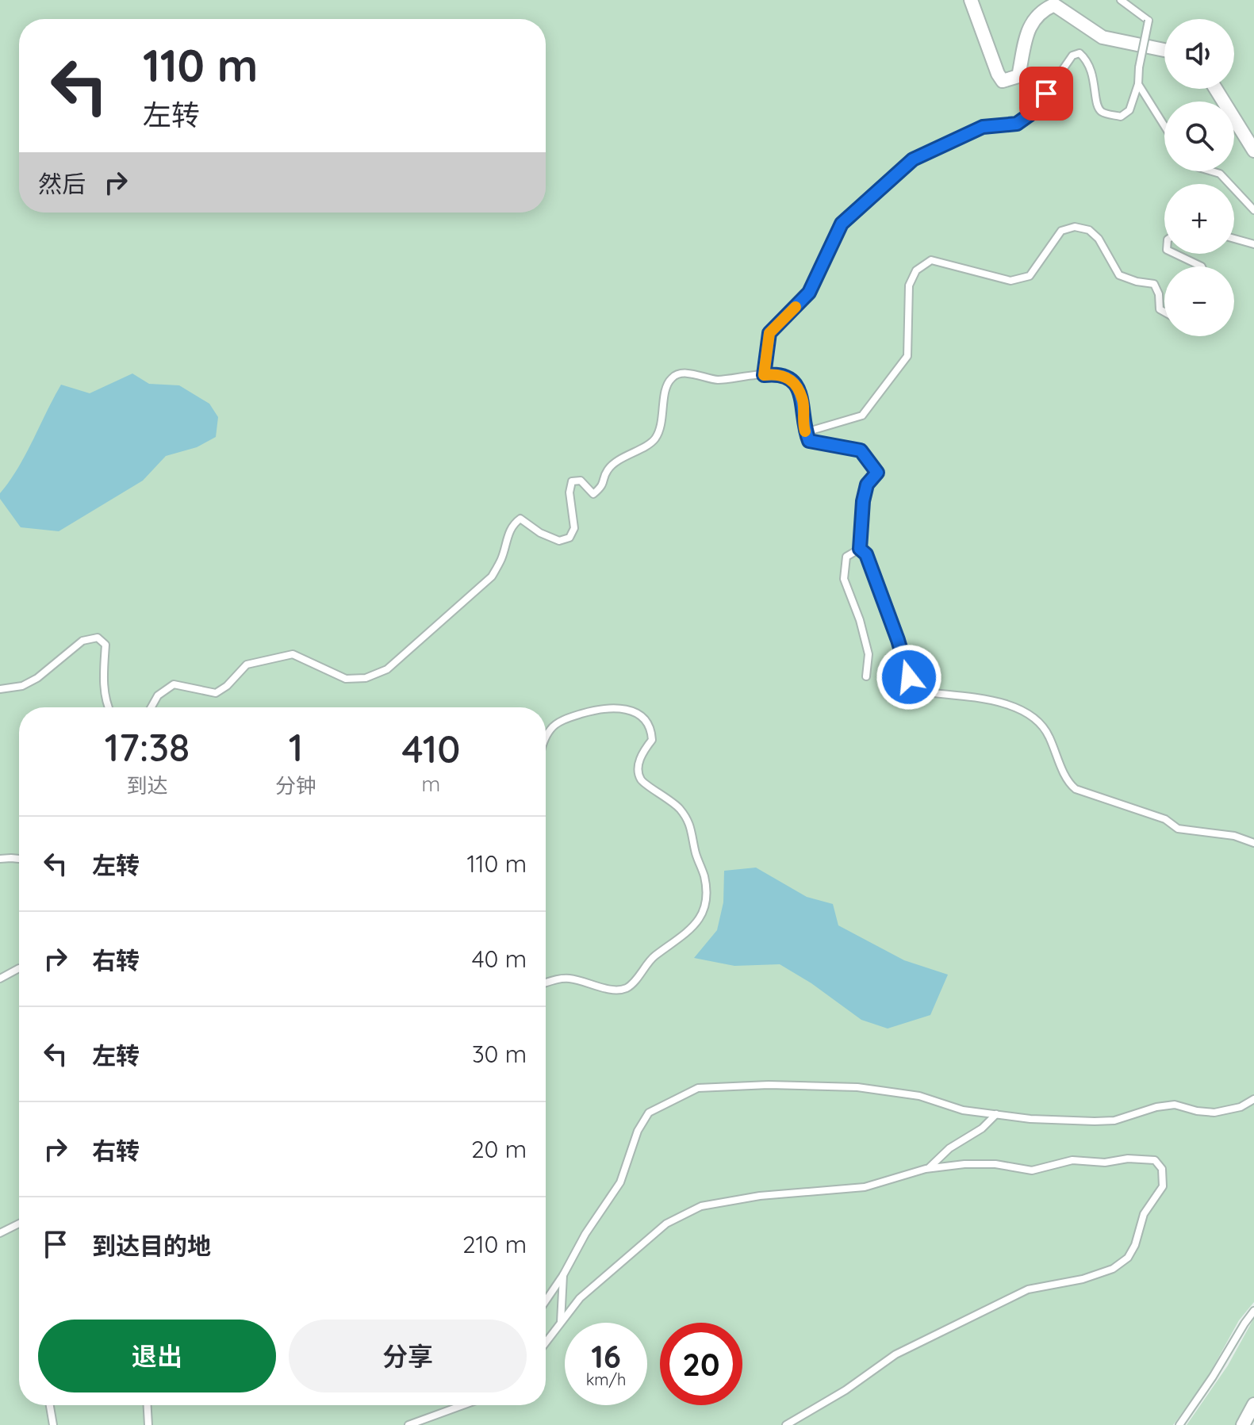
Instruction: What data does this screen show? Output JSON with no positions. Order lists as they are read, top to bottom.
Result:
{
  "page": {
    "map_buttons": ["+", "−"],
    "turn": ["110 m", "左转"],
    "then": "然后",
    "eta": [
      "17:38",
      "到达",
      "1",
      "分钟",
      "410",
      "m"
    ],
    "list": [
      {
        "name": "左转",
        "value": "110 m"
      },
      {
        "name": "右转",
        "value": "40 m"
      },
      {
        "name": "左转",
        "value": "30 m"
      },
      {
        "name": "右转",
        "value": "20 m"
      },
      {
        "name": "到达目的地",
        "value": "210 m"
      }
    ],
    "buttons": ["退出", "分享"],
    "speed": "16 km/h",
    "limit": "20"
  }
}
